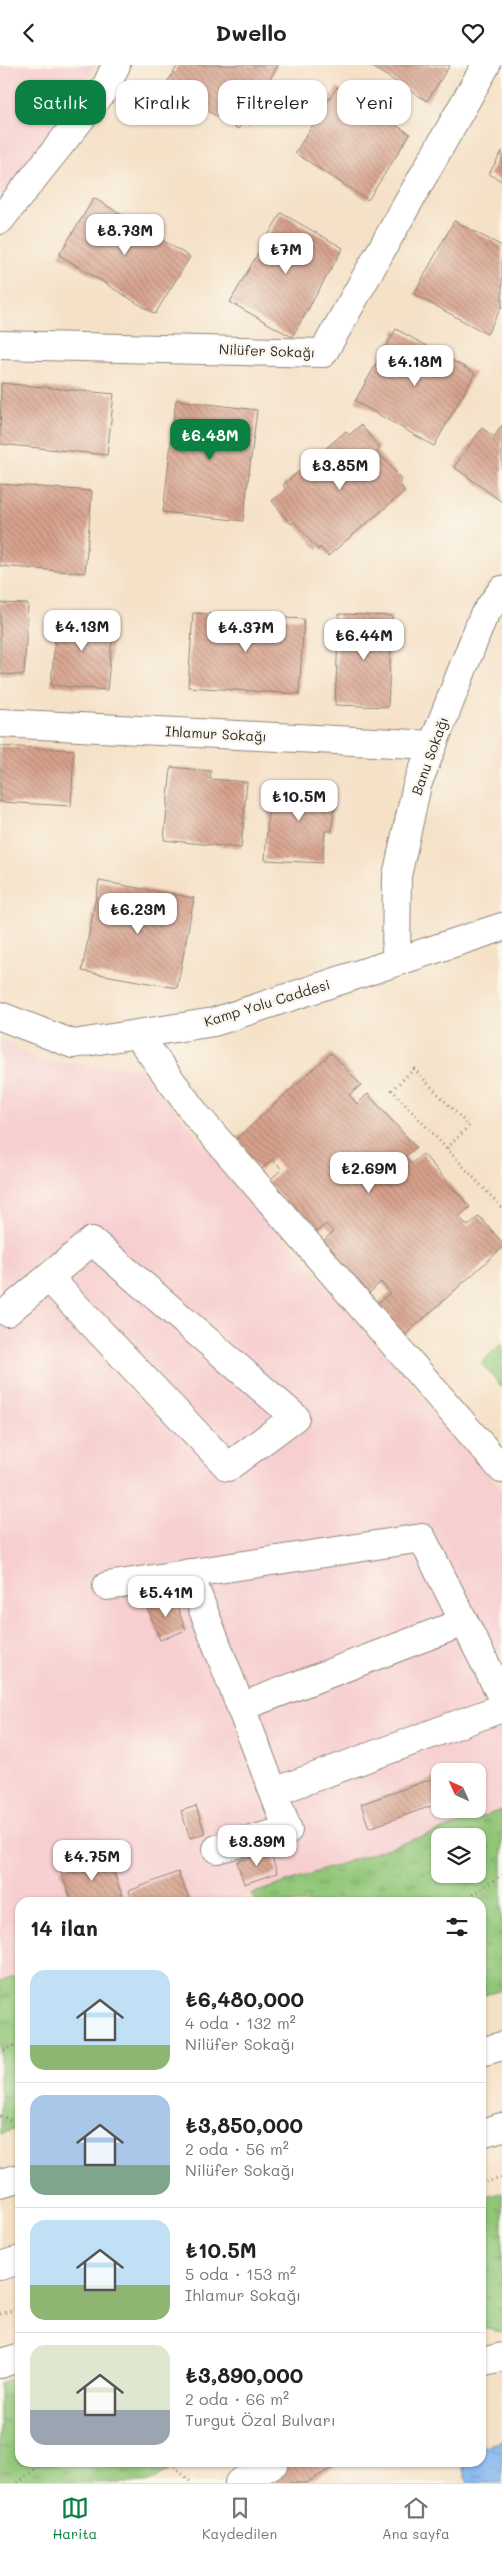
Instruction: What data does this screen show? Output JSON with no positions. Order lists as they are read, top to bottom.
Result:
{
  "streets": {
    "main road": [
      "Nilüfer Sokağı",
      "Ihlamur Sokağı",
      "Banu Sokağı",
      "Kamp Yolu Caddesi"
    ]
  },
  "crossings": [
    ["Ihlamur Sokağı", "Banu Sokağı"],
    ["Banu Sokağı", "Kamp Yolu Caddesi"]
  ],
  "north": "top left",
  "page": {
    "header": "Dwello",
    "chip": [
      "Satılık",
      "Kiralık",
      "Filtreler",
      "Yeni"
    ],
    "price": [
      "₺8.73M",
      "₺7M",
      "₺4.18M",
      "₺6.48M",
      "₺3.85M",
      "₺4.13M",
      "₺4.37M",
      "₺6.44M",
      "₺10.5M",
      "₺6.23M",
      "₺2.69M",
      "₺5.41M",
      "₺3.89M",
      "₺4.75M"
    ],
    "heading": "14 ilan",
    "list": [
      {
        "name": "₺6,480,000",
        "note": "4 oda · 132 m² · Nilüfer Sokağı"
      },
      {
        "name": "₺3,850,000",
        "note": "2 oda · 56 m² · Nilüfer Sokağı"
      },
      {
        "name": "₺10.5M",
        "note": "5 oda · 153 m² · Ihlamur Sokağı"
      },
      {
        "name": "₺3,890,000",
        "note": "2 oda · 66 m² · Turgut Özal Bulvarı"
      }
    ],
    "tabs": ["Harita", "Kaydedilen", "Ana sayfa"]
  }
}
